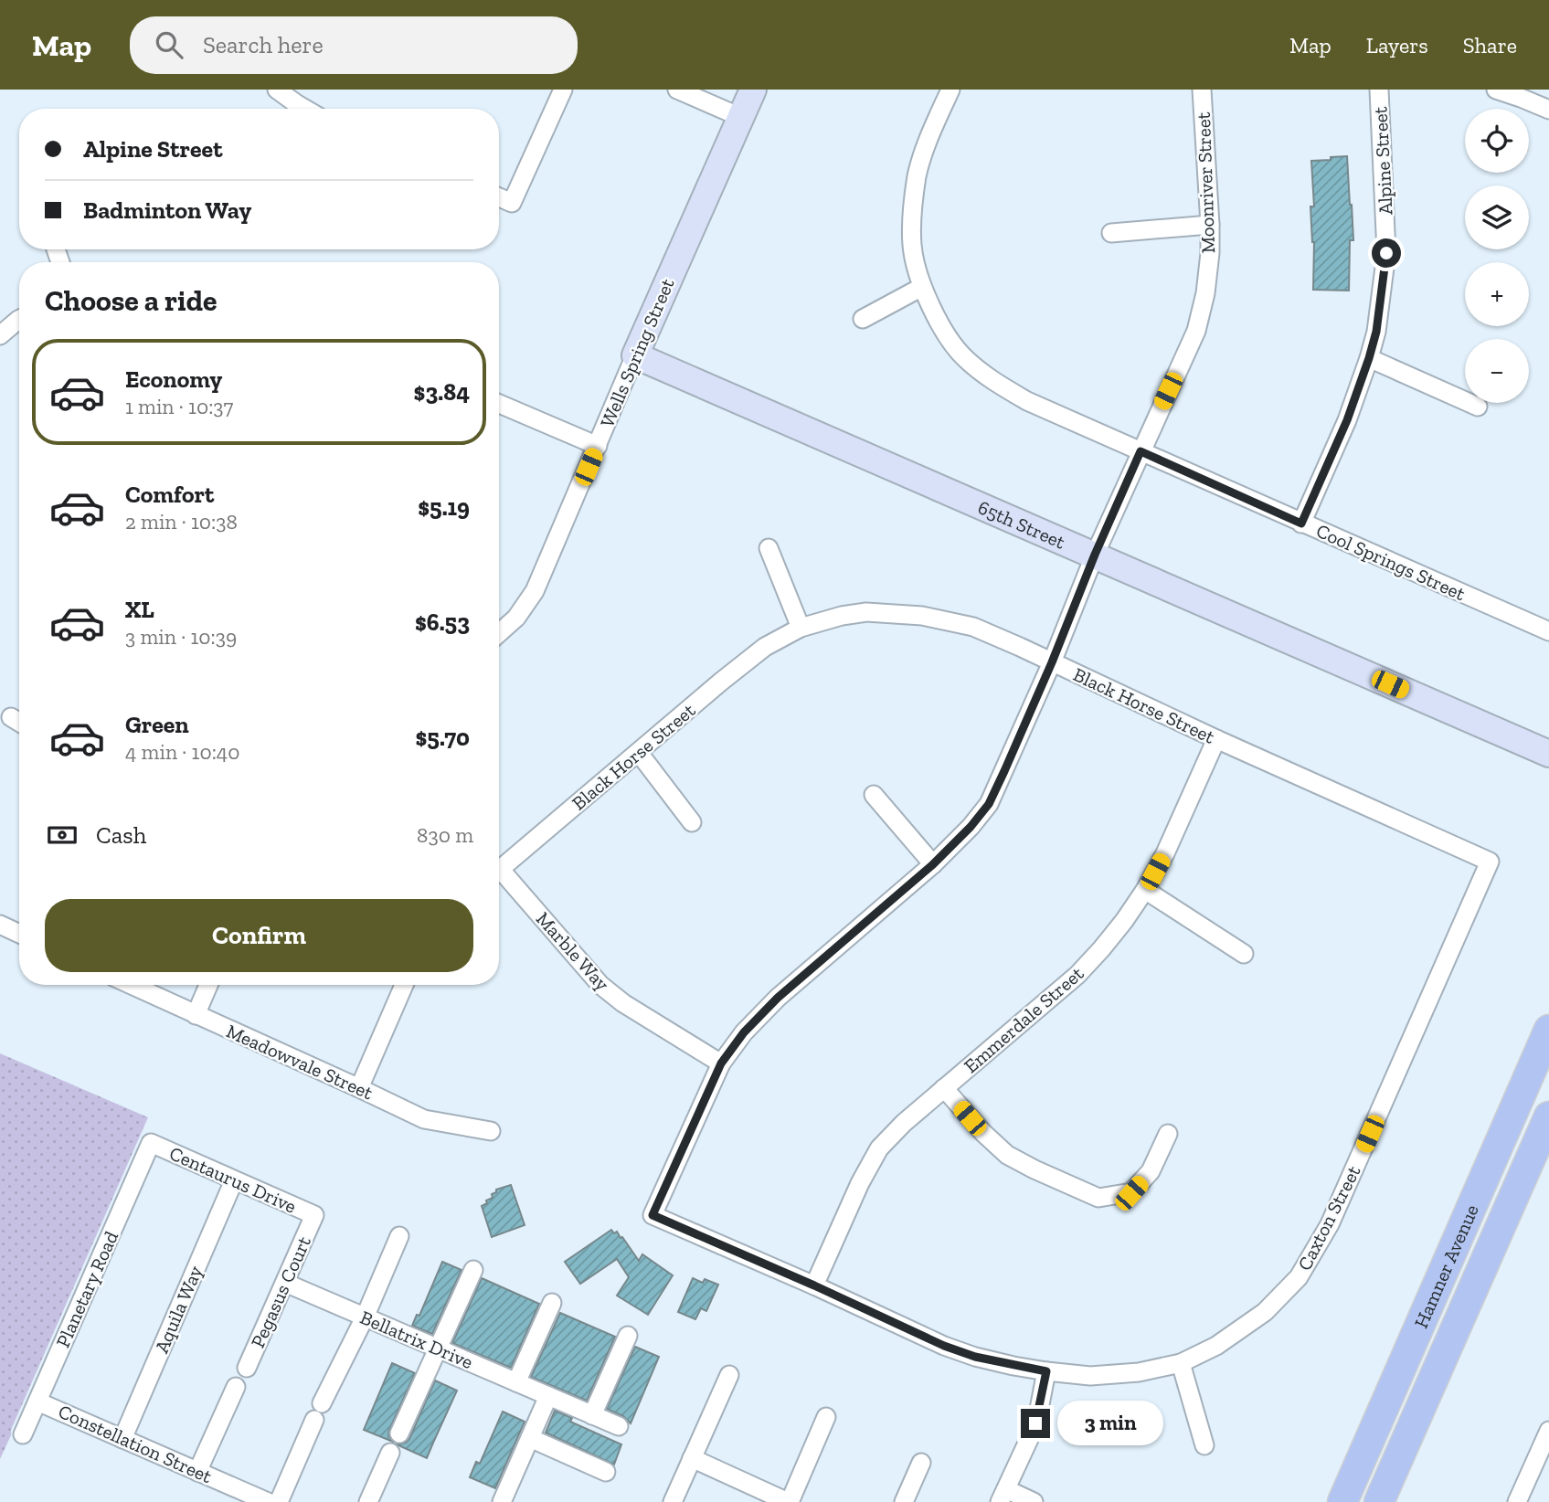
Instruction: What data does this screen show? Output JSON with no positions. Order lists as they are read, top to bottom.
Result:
{
  "streets": {
    "main road": ["Hamner Avenue"],
    "street": [
      "Alpine Street",
      "Moonriver Street",
      "Wells Spring Street",
      "65th Street",
      "Cool Springs Street",
      "Black Horse Street",
      "Marble Way",
      "Emmerdale Street",
      "Meadowvale Street",
      "Centaurus Drive",
      "Caxton Street",
      "Planetary Road",
      "Pegasus Court",
      "Aquila Way",
      "Bellatrix Drive",
      "Constellation Street"
    ]
  },
  "crossings": [
    ["Alpine Street", "Cool Springs Street"],
    ["Moonriver Street", "65th Street"],
    ["Moonriver Street", "Cool Springs Street"],
    ["Moonriver Street", "Black Horse Street"],
    ["Moonriver Street", "Marble Way"],
    ["Moonriver Street", "Caxton Street"],
    ["Wells Spring Street", "65th Street"],
    ["Black Horse Street", "Emmerdale Street"],
    ["Black Horse Street", "Caxton Street"],
    ["Emmerdale Street", "Caxton Street"],
    ["Centaurus Drive", "Planetary Road"],
    ["Centaurus Drive", "Pegasus Court"],
    ["Centaurus Drive", "Aquila Way"],
    ["Planetary Road", "Constellation Street"],
    ["Pegasus Court", "Bellatrix Drive"],
    ["Aquila Way", "Constellation Street"]
  ],
  "page": {
    "header": "Map",
    "search": "Search here",
    "nav": ["Map", "Layers", "Share"],
    "map_buttons": ["+", "−"],
    "banner": ["Alpine Street", "Badminton Way"],
    "heading": "Choose a ride",
    "list": [
      {
        "name": "Economy",
        "note": "1 min · 10:37",
        "value": "$3.84"
      },
      {
        "name": "Comfort",
        "note": "2 min · 10:38",
        "value": "$5.19"
      },
      {
        "name": "XL",
        "note": "3 min · 10:39",
        "value": "$6.53"
      },
      {
        "name": "Green",
        "note": "4 min · 10:40",
        "value": "$5.70"
      }
    ],
    "pay": ["Cash", "830 m"],
    "buttons": "Confirm",
    "bubble": "3 min"
  }
}
